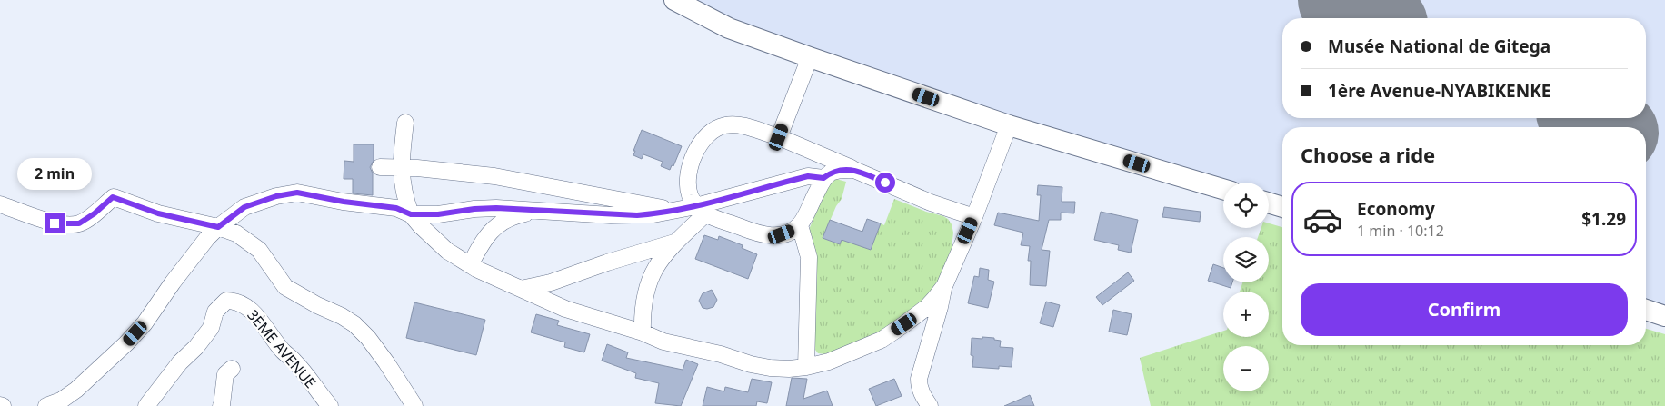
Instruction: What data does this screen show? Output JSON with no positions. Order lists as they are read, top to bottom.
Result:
{
  "streets": {
    "street": ["3ÈME AVENUE"]
  },
  "page": {
    "banner": ["Musée National de Gitega", "1ère Avenue-NYABIKENKE"],
    "heading": "Choose a ride",
    "bubble": "2 min",
    "list": [
      {
        "name": "Economy",
        "note": "1 min · 10:12",
        "value": "$1.29"
      }
    ],
    "map_buttons": ["+", "−"],
    "buttons": "Confirm"
  }
}
